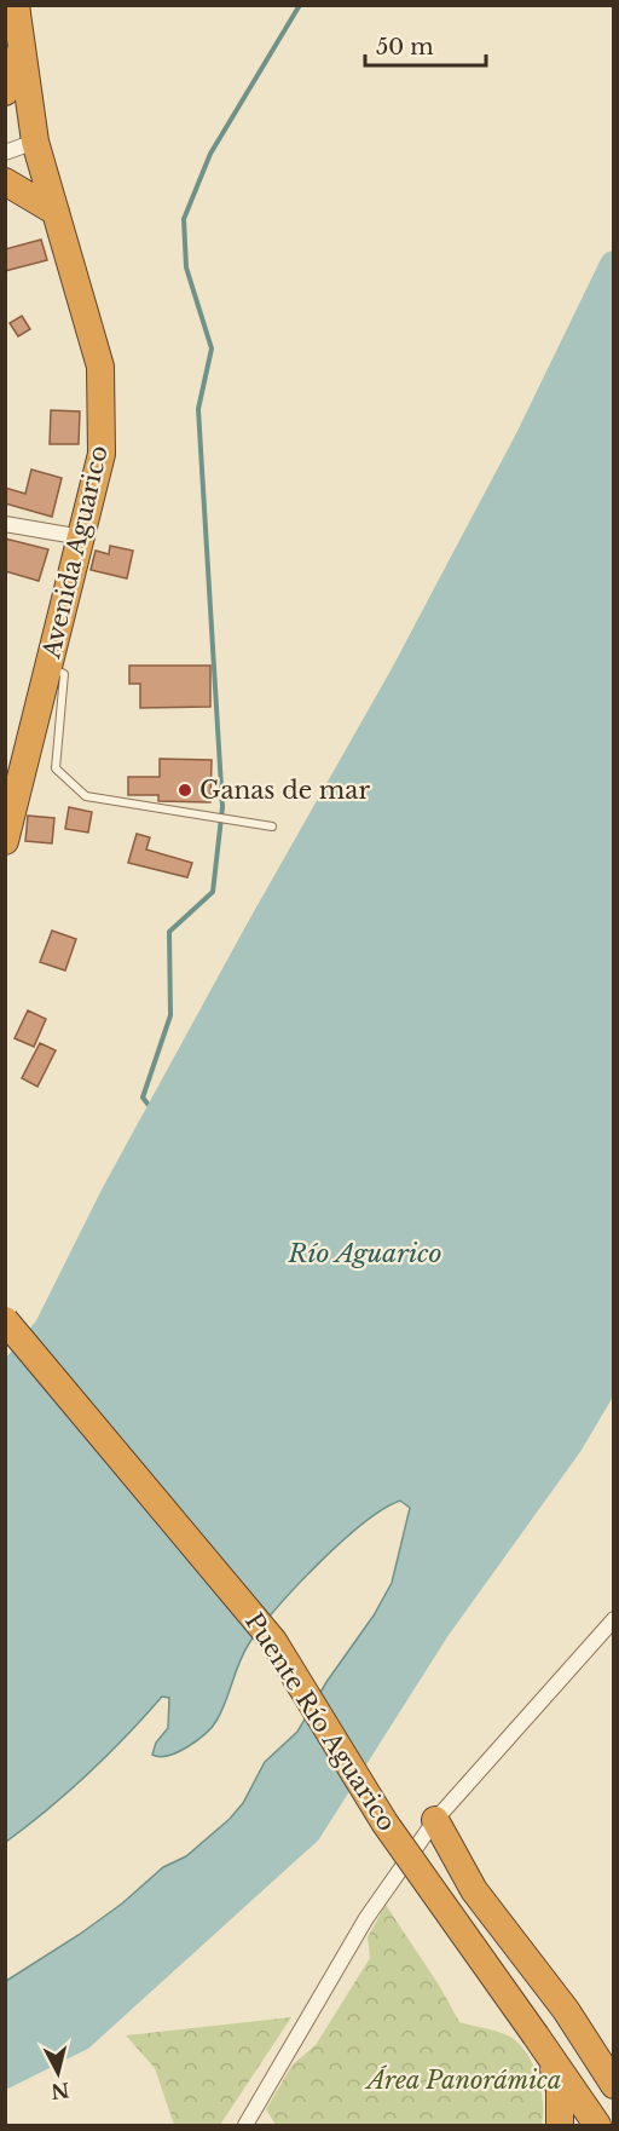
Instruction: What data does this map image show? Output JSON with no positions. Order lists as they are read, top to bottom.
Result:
{
  "streets": {
    "highway": ["Avenida Aguarico", "Puente Río Aguarico"]
  },
  "water": ["Río Aguarico"],
  "parks": ["Área Panorámica"],
  "places": ["Ganas de mar"],
  "scale_bar": "50 m",
  "north": "bottom"
}
